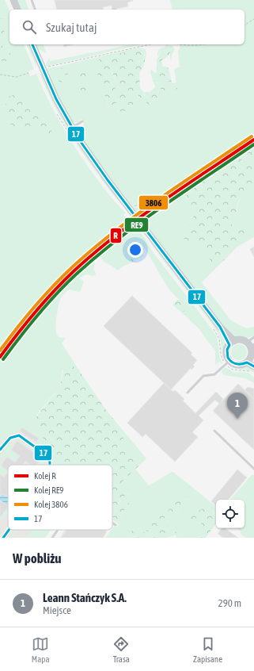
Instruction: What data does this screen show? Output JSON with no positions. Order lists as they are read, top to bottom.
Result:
{
  "lines": [
    "transit line 17",
    "rail line 3806",
    "rail line R",
    "rail line RE9"
  ],
  "legend": [
    "Kolej R",
    "Kolej RE9",
    "Kolej 3806",
    "17"
  ],
  "page": {
    "search": "Szukaj tutaj",
    "pins": "1",
    "heading": "W pobliżu",
    "list": [
      {
        "mark": "1",
        "name": "Leann Stańczyk S.A.",
        "note": "Miejsce",
        "value": "290 m"
      }
    ],
    "nav": ["Mapa", "Trasa", "Zapisane"]
  }
}
